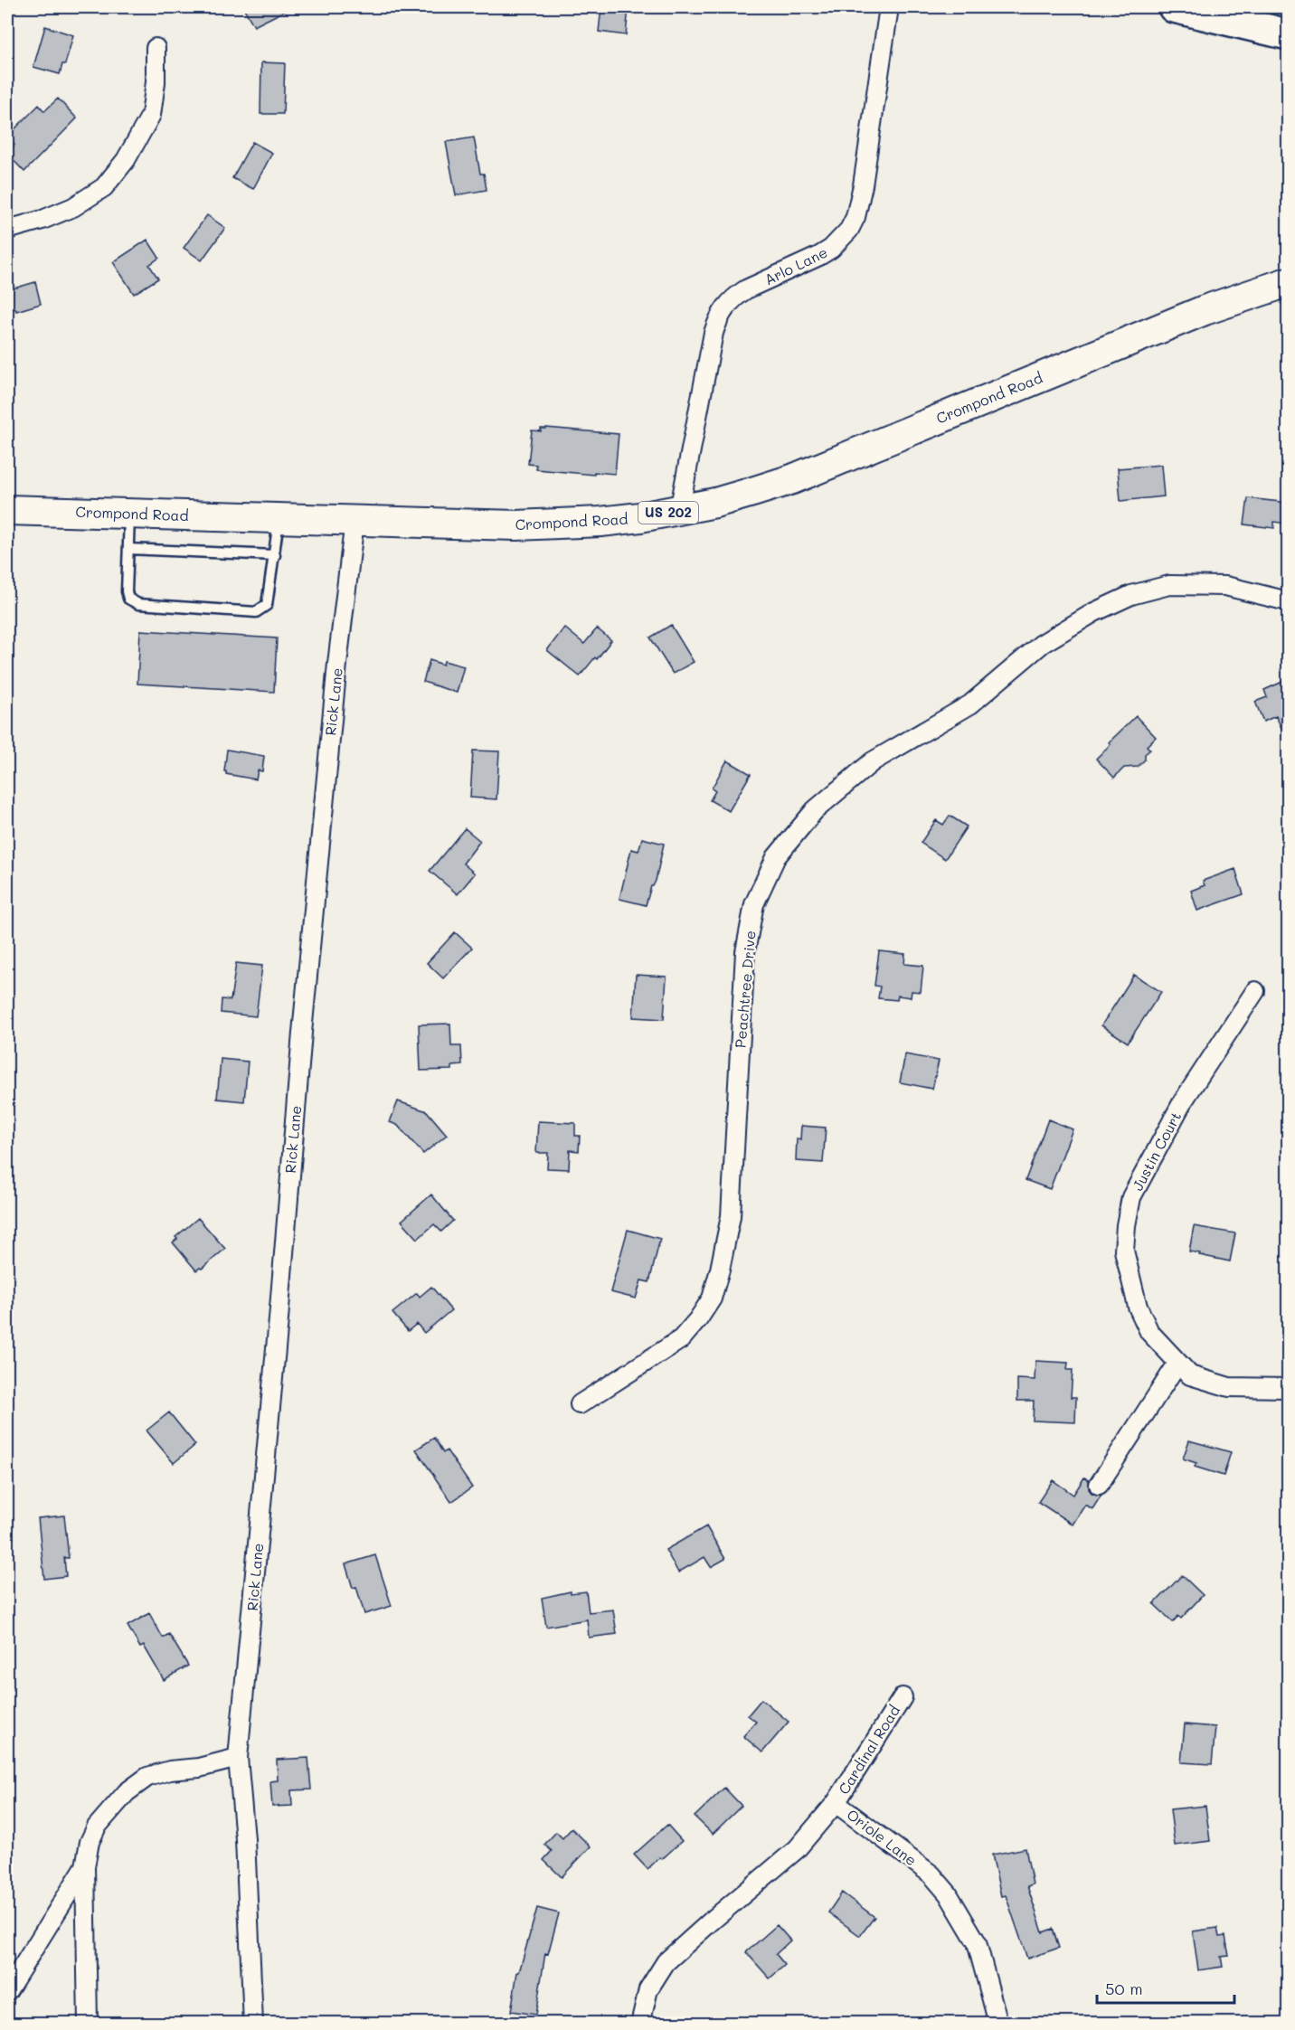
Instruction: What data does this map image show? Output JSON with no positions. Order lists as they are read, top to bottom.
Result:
{
  "streets": {
    "main road": ["Crompond Road", "US 202"],
    "street": [
      "Arlo Lane",
      "Rick Lane",
      "Peachtree Drive",
      "Justin Court",
      "Cardinal Road",
      "Oriole Lane"
    ]
  },
  "crossings": [
    ["Arlo Lane", "Crompond Road"],
    ["Crompond Road", "Rick Lane"],
    ["Cardinal Road", "Oriole Lane"]
  ],
  "scale_bar": "50 m"
}
